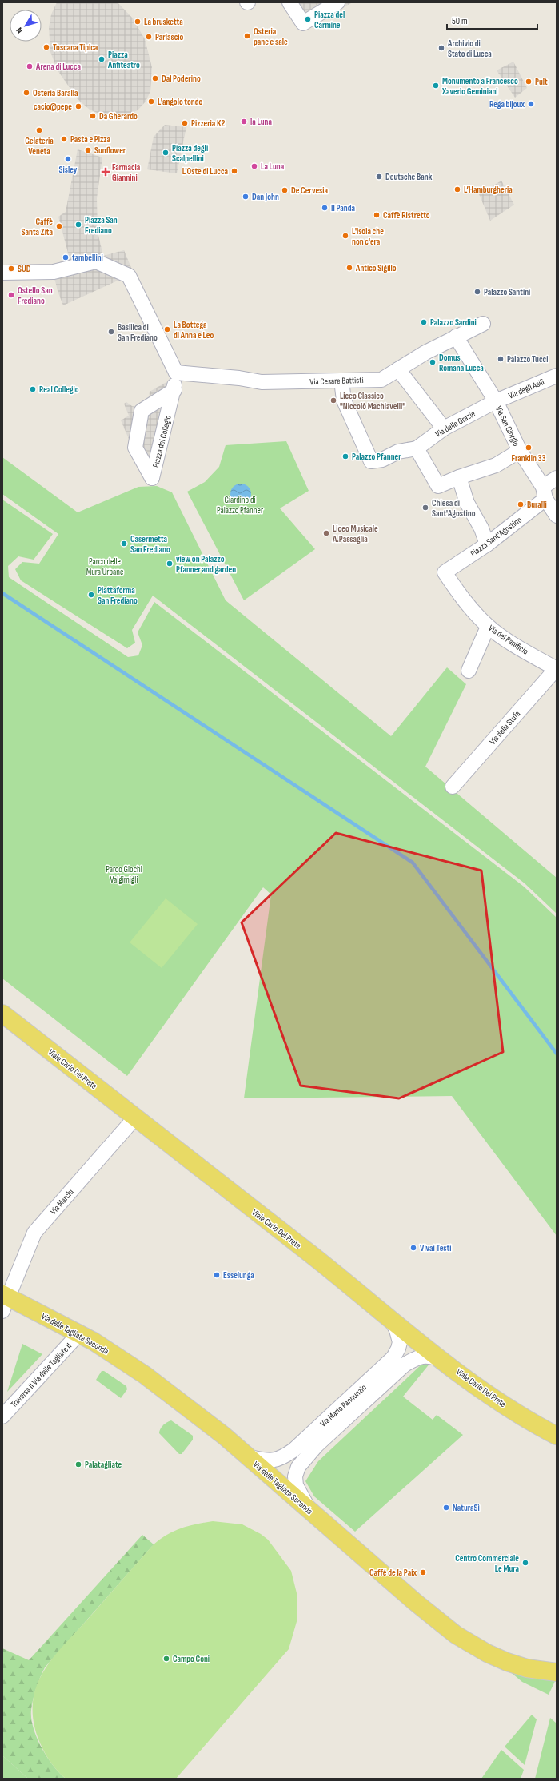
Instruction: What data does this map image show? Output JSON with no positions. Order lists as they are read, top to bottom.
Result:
{
  "streets": {
    "main road": ["Viale Carlo Del Prete", "Via delle Tagliate Seconda"],
    "street": [
      "Via Cesare Battisti",
      "Via degli Asili",
      "Via delle Grazie",
      "Via San Giorgio",
      "Piazza del Collegio",
      "Piazza Sant'Agostino",
      "Via del Panificio",
      "Via della Stufa",
      "Via Marchi",
      "Traversa II Via delle Tagliate II",
      "Via Mario Pannunzio"
    ]
  },
  "crossings": [
    ["Via Cesare Battisti", "Via San Giorgio"],
    ["Via Cesare Battisti", "Piazza del Collegio"],
    ["Via degli Asili", "Via delle Grazie"],
    ["Via degli Asili", "Via San Giorgio"],
    ["Via delle Grazie", "Via San Giorgio"],
    ["Via San Giorgio", "Piazza Sant'Agostino"],
    ["Piazza Sant'Agostino", "Via del Panificio"],
    ["Via del Panificio", "Via della Stufa"],
    ["Viale Carlo Del Prete", "Via Marchi"],
    ["Viale Carlo Del Prete", "Via Mario Pannunzio"],
    ["Via Marchi", "Via delle Tagliate Seconda"],
    ["Via delle Tagliate Seconda", "Traversa II Via delle Tagliate II"],
    ["Via delle Tagliate Seconda", "Via Mario Pannunzio"]
  ],
  "parks": ["Giardino di Palazzo Pfanner", "Parco delle Mura Urbane", "Parco Giochi Valgimigli"],
  "places": {
    "other": [
      "Piazza del Carmine",
      "La brusketta",
      "Osteria pane e sale",
      "Parlascio",
      "Toscana Tipica",
      "Archivio di Stato di Lucca",
      "Piazza Anfiteatro",
      "Arena di Lucca",
      "Dal Poderino",
      "Pult",
      "Monumento a Francesco Xaverio Geminiani",
      "Osteria Baralla",
      "L'angolo tondo",
      "Rega bijoux",
      "cacio@pepe",
      "Da Gherardo",
      "la Luna",
      "Pizzeria K2",
      "Gelateria Veneta",
      "Pasta e Pizza",
      "Sunflower",
      "Piazza degli Scalpellini",
      "Sisley",
      "La Luna",
      "L'Oste di Lucca",
      "Deutsche Bank",
      "L’Hamburgheria",
      "De Cervesia",
      "Dan John",
      "Il Panda",
      "Caffè Ristretto",
      "Piazza San Frediano",
      "Caffè Santa Zita",
      "L'isola che non c'era",
      "tambellini",
      "Antico Sigillo",
      "SUD",
      "Palazzo Santini",
      "Ostello San Frediano",
      "Palazzo Sardini",
      "La Bottega di Anna e Leo",
      "Basilica di San Frediano",
      "Palazzo Tucci",
      "Domus Romana Lucca",
      "Real Collegio",
      "Liceo Classico \"Niccolò Machiavelli\"",
      "Franklin 33",
      "Palazzo Pfanner",
      "Buralli",
      "Chiesa di Sant'Agostino",
      "Liceo Musicale A.Passaglia",
      "Casermetta San Frediano",
      "view on Palazzo Pfanner and garden",
      "Piattaforma San Frediano",
      "Vivai Testi",
      "Esselunga",
      "Palatagliate",
      "NaturaSì",
      "Centro Commerciale Le Mura",
      "Caffé de la Paix",
      "Campo Coni"
    ],
    "health": ["Farmacia Giannini"]
  },
  "scale_bar": "50 m",
  "north": "bottom left"
}
